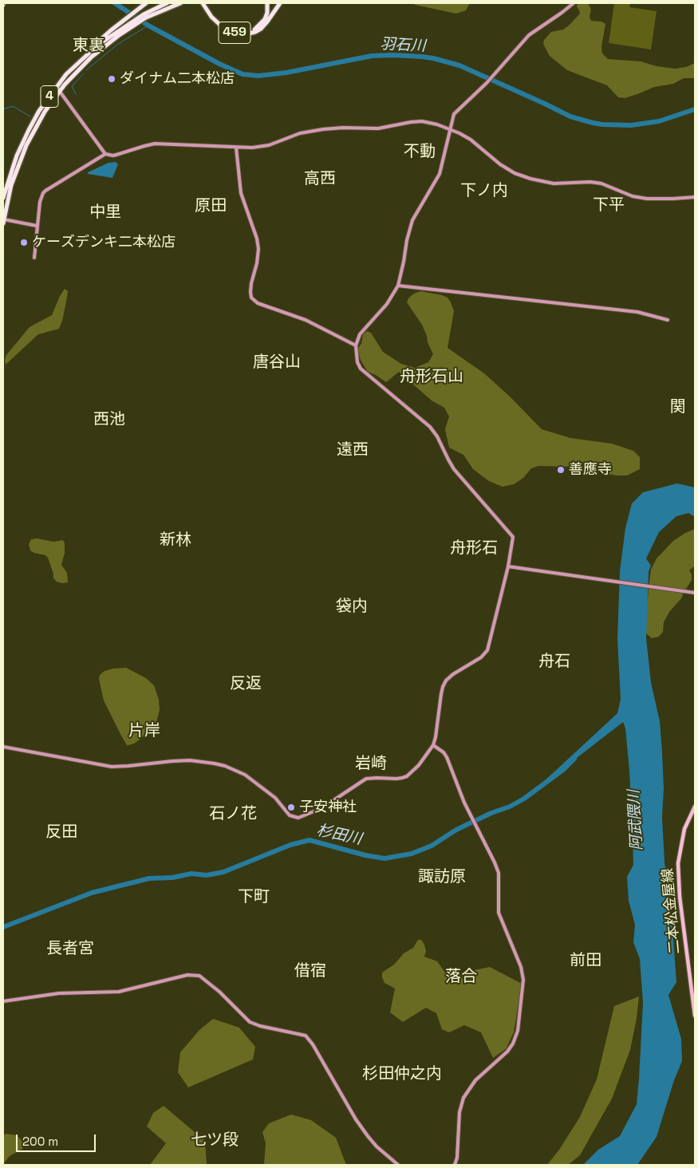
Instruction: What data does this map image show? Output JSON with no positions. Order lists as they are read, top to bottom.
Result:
{
  "streets": {
    "highway": ["459", "4"],
    "main road": ["二本松金屋線"]
  },
  "districts": [
    "東裏",
    "不動",
    "高西",
    "下ノ内",
    "下平",
    "原田",
    "中里",
    "唐谷山",
    "舟形石山",
    "関",
    "西池",
    "遠西",
    "新林",
    "舟形石",
    "袋内",
    "舟石",
    "反返",
    "片岸",
    "岩崎",
    "石ノ花",
    "反田",
    "諏訪原",
    "下町",
    "長者宮",
    "前田",
    "借宿",
    "落合",
    "杉田仲之内",
    "七ツ段"
  ],
  "water": ["羽石川", "阿武隈川", "杉田川"],
  "places": [
    "ダイナム二本松店",
    "ケーズデンキ二本松店",
    "善應寺",
    "子安神社"
  ],
  "scale_bar": "200 m"
}
